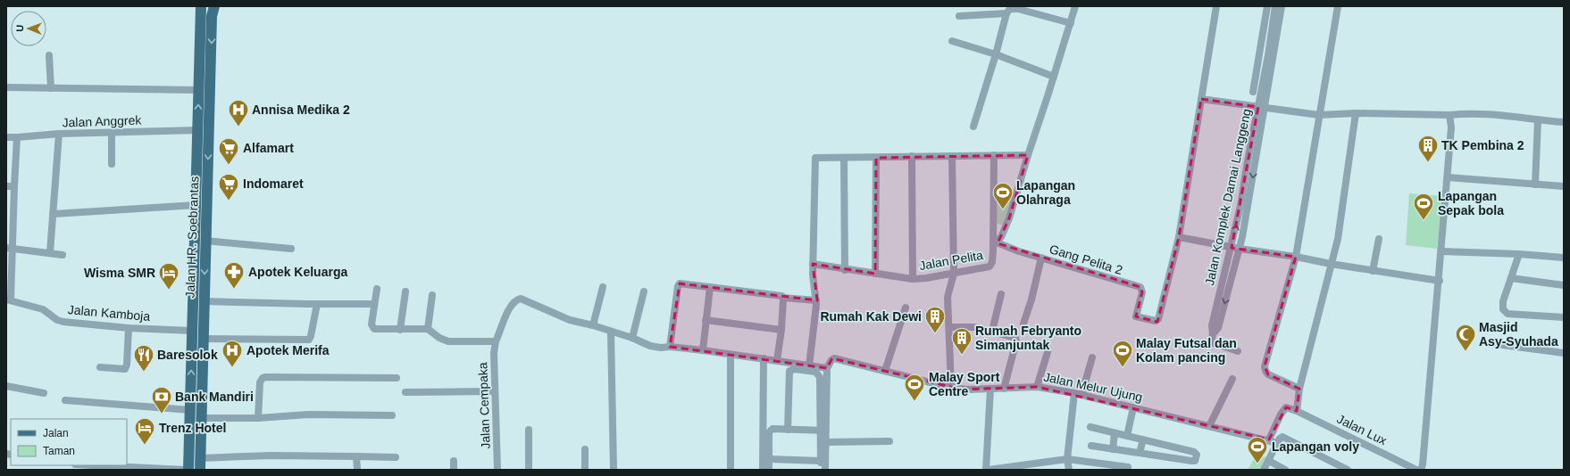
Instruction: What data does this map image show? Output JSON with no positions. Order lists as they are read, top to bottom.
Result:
{
  "streets": {
    "main road": ["Jalan HR. Soebrantas"],
    "street": [
      "Jalan Anggrek",
      "Jalan Komplek Damai Langgeng",
      "Gang Pelita 2",
      "Jalan Pelita",
      "Jalan Kamboja",
      "Jalan Melur Ujung",
      "Jalan Cempaka",
      "Jalan Lux"
    ]
  },
  "crossings": [
    ["Jalan Anggrek", "Jalan HR. Soebrantas"],
    ["Jalan HR. Soebrantas", "Jalan Kamboja"],
    ["Gang Pelita 2", "Jalan Pelita"]
  ],
  "places": {
    "hospital": ["Annisa Medika 2", "Apotek Merifa"],
    "building": ["TK Pembina 2", "Rumah Kak Dewi", "Rumah Febryanto Simanjuntak"],
    "supermarket": ["Alfamart", "Indomaret"],
    "sports": [
      "Lapangan Olahraga",
      "Lapangan Sepak bola",
      "Malay Futsal dan Kolam pancing",
      "Malay Sport Centre",
      "Lapangan voly"
    ],
    "pharmacy": ["Apotek Keluarga"],
    "hotel": ["Wisma SMR", "Trenz Hotel"],
    "mosque": ["Masjid Asy-Syuhada"],
    "restaurant": ["Baresolok"],
    "bank": ["Bank Mandiri"]
  },
  "legend": ["Jalan", "Taman"],
  "north": "left"
}
